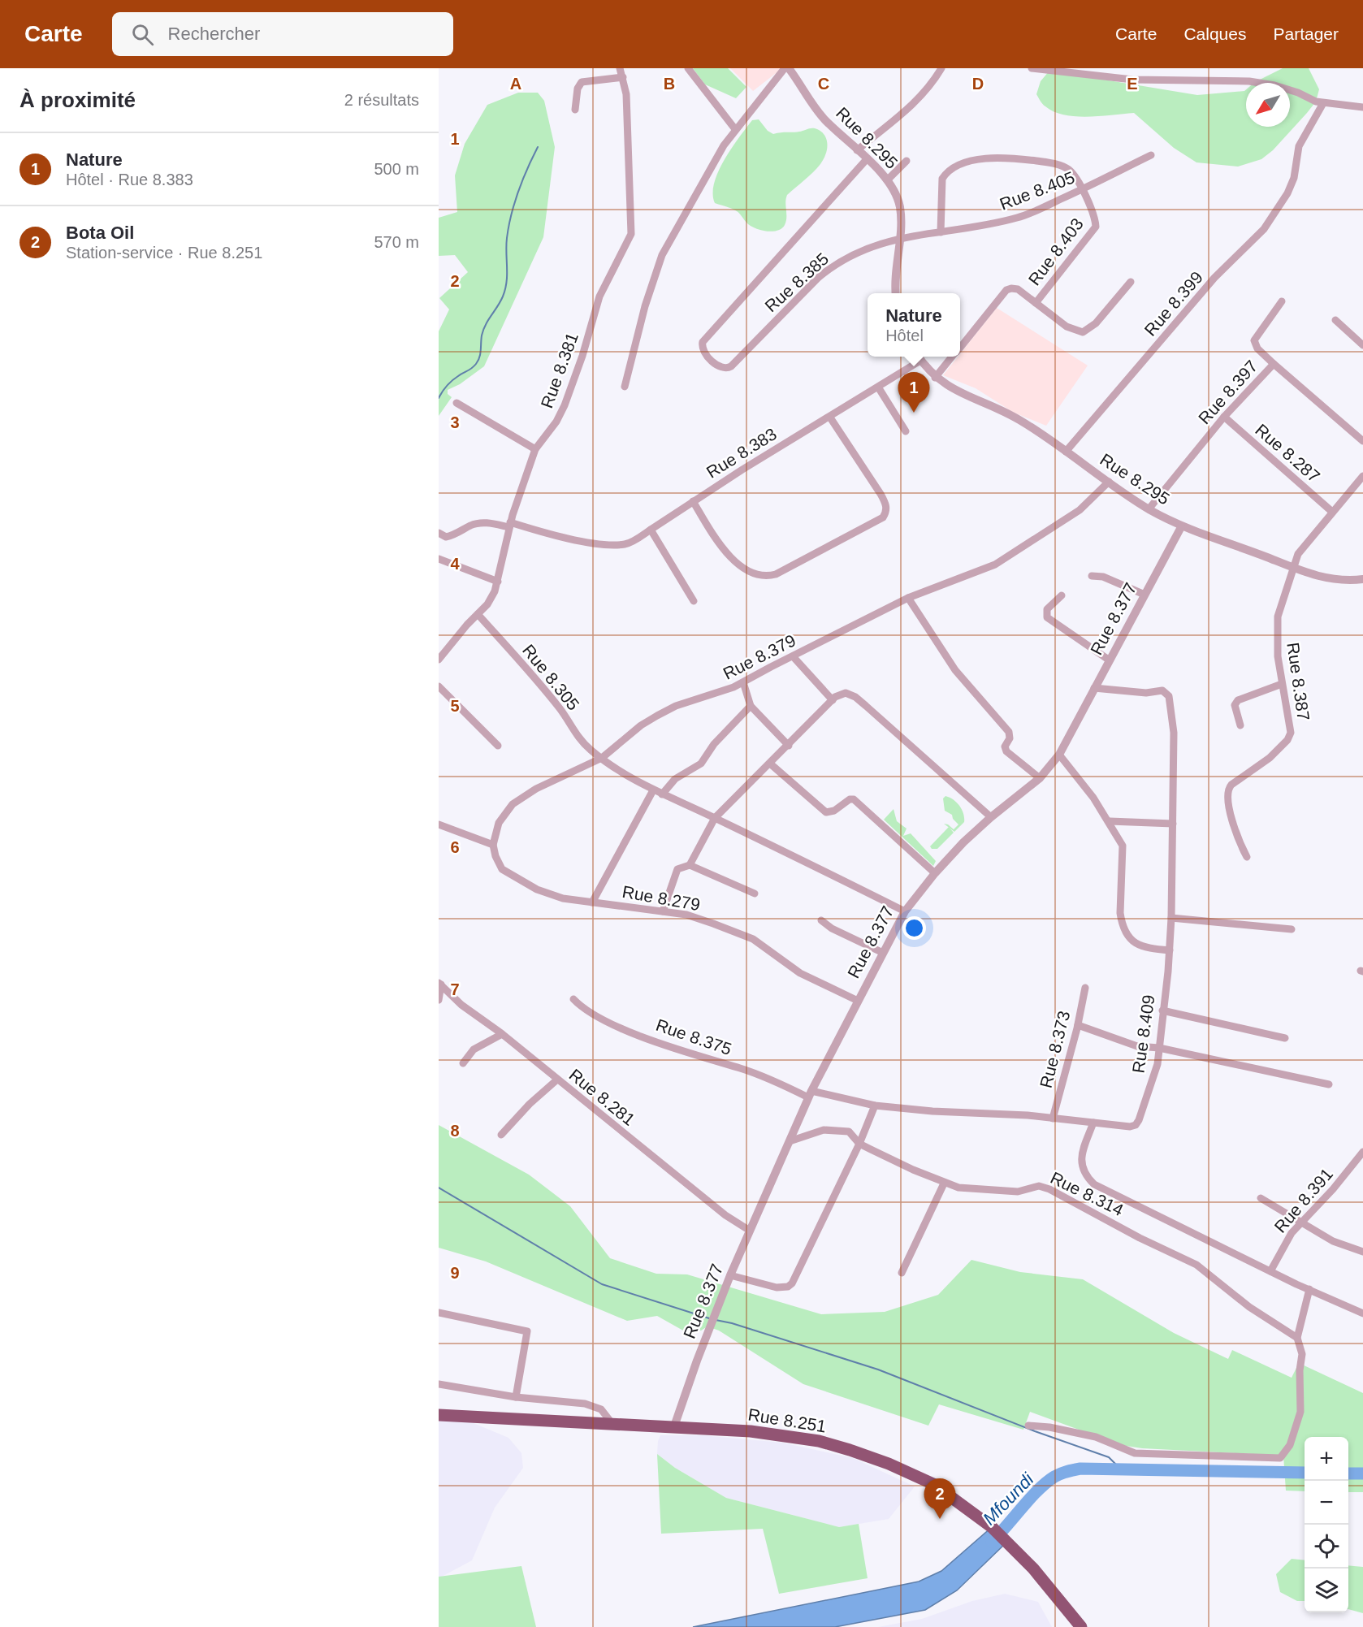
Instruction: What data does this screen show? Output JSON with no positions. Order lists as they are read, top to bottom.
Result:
{
  "streets": {
    "highway": ["Rue 8.251"],
    "street": [
      "Rue 8.295",
      "Rue 8.405",
      "Rue 8.403",
      "Rue 8.385",
      "Rue 8.399",
      "Rue 8.381",
      "Rue 8.397",
      "Rue 8.383",
      "Rue 8.287",
      "Rue 8.377",
      "Rue 8.379",
      "Rue 8.305",
      "Rue 8.387",
      "Rue 8.279",
      "Rue 8.409",
      "Rue 8.375",
      "Rue 8.373",
      "Rue 8.281",
      "Rue 8.314",
      "Rue 8.391"
    ]
  },
  "crossings": [
    ["Rue 8.295", "Rue 8.405"],
    ["Rue 8.295", "Rue 8.385"],
    ["Rue 8.295", "Rue 8.399"],
    ["Rue 8.295", "Rue 8.397"],
    ["Rue 8.295", "Rue 8.383"],
    ["Rue 8.295", "Rue 8.377"],
    ["Rue 8.295", "Rue 8.379"],
    ["Rue 8.295", "Rue 8.387"],
    ["Rue 8.405", "Rue 8.403"],
    ["Rue 8.405", "Rue 8.385"],
    ["Rue 8.381", "Rue 8.383"],
    ["Rue 8.381", "Rue 8.305"],
    ["Rue 8.397", "Rue 8.287"],
    ["Rue 8.287", "Rue 8.387"],
    ["Rue 8.377", "Rue 8.305"],
    ["Rue 8.377", "Rue 8.279"],
    ["Rue 8.377", "Rue 8.409"],
    ["Rue 8.377", "Rue 8.375"],
    ["Rue 8.377", "Rue 8.281"],
    ["Rue 8.377", "Rue 8.314"],
    ["Rue 8.377", "Rue 8.251"],
    ["Rue 8.379", "Rue 8.305"],
    ["Rue 8.379", "Rue 8.279"],
    ["Rue 8.409", "Rue 8.375"],
    ["Rue 8.409", "Rue 8.373"]
  ],
  "water": ["Mfoundi"],
  "north": "bottom left",
  "page": {
    "header": "Carte",
    "search": "Rechercher",
    "nav": ["Carte", "Calques", "Partager"],
    "heading": ["À proximité", "2 résultats"],
    "list": [
      {
        "mark": "1",
        "name": "Nature",
        "note": "Hôtel · Rue 8.383",
        "value": "500 m"
      },
      {
        "mark": "2",
        "name": "Bota Oil",
        "note": "Station-service · Rue 8.251",
        "value": "570 m"
      }
    ],
    "popup": ["Nature", "Hôtel"],
    "pins": ["1", "2"],
    "map_buttons": ["+", "−"]
  },
  "grid": {
    "columns": [
      "A",
      "B",
      "C",
      "D",
      "E"
    ],
    "rows": [
      "1",
      "2",
      "3",
      "4",
      "5",
      "6",
      "7",
      "8",
      "9"
    ]
  }
}
